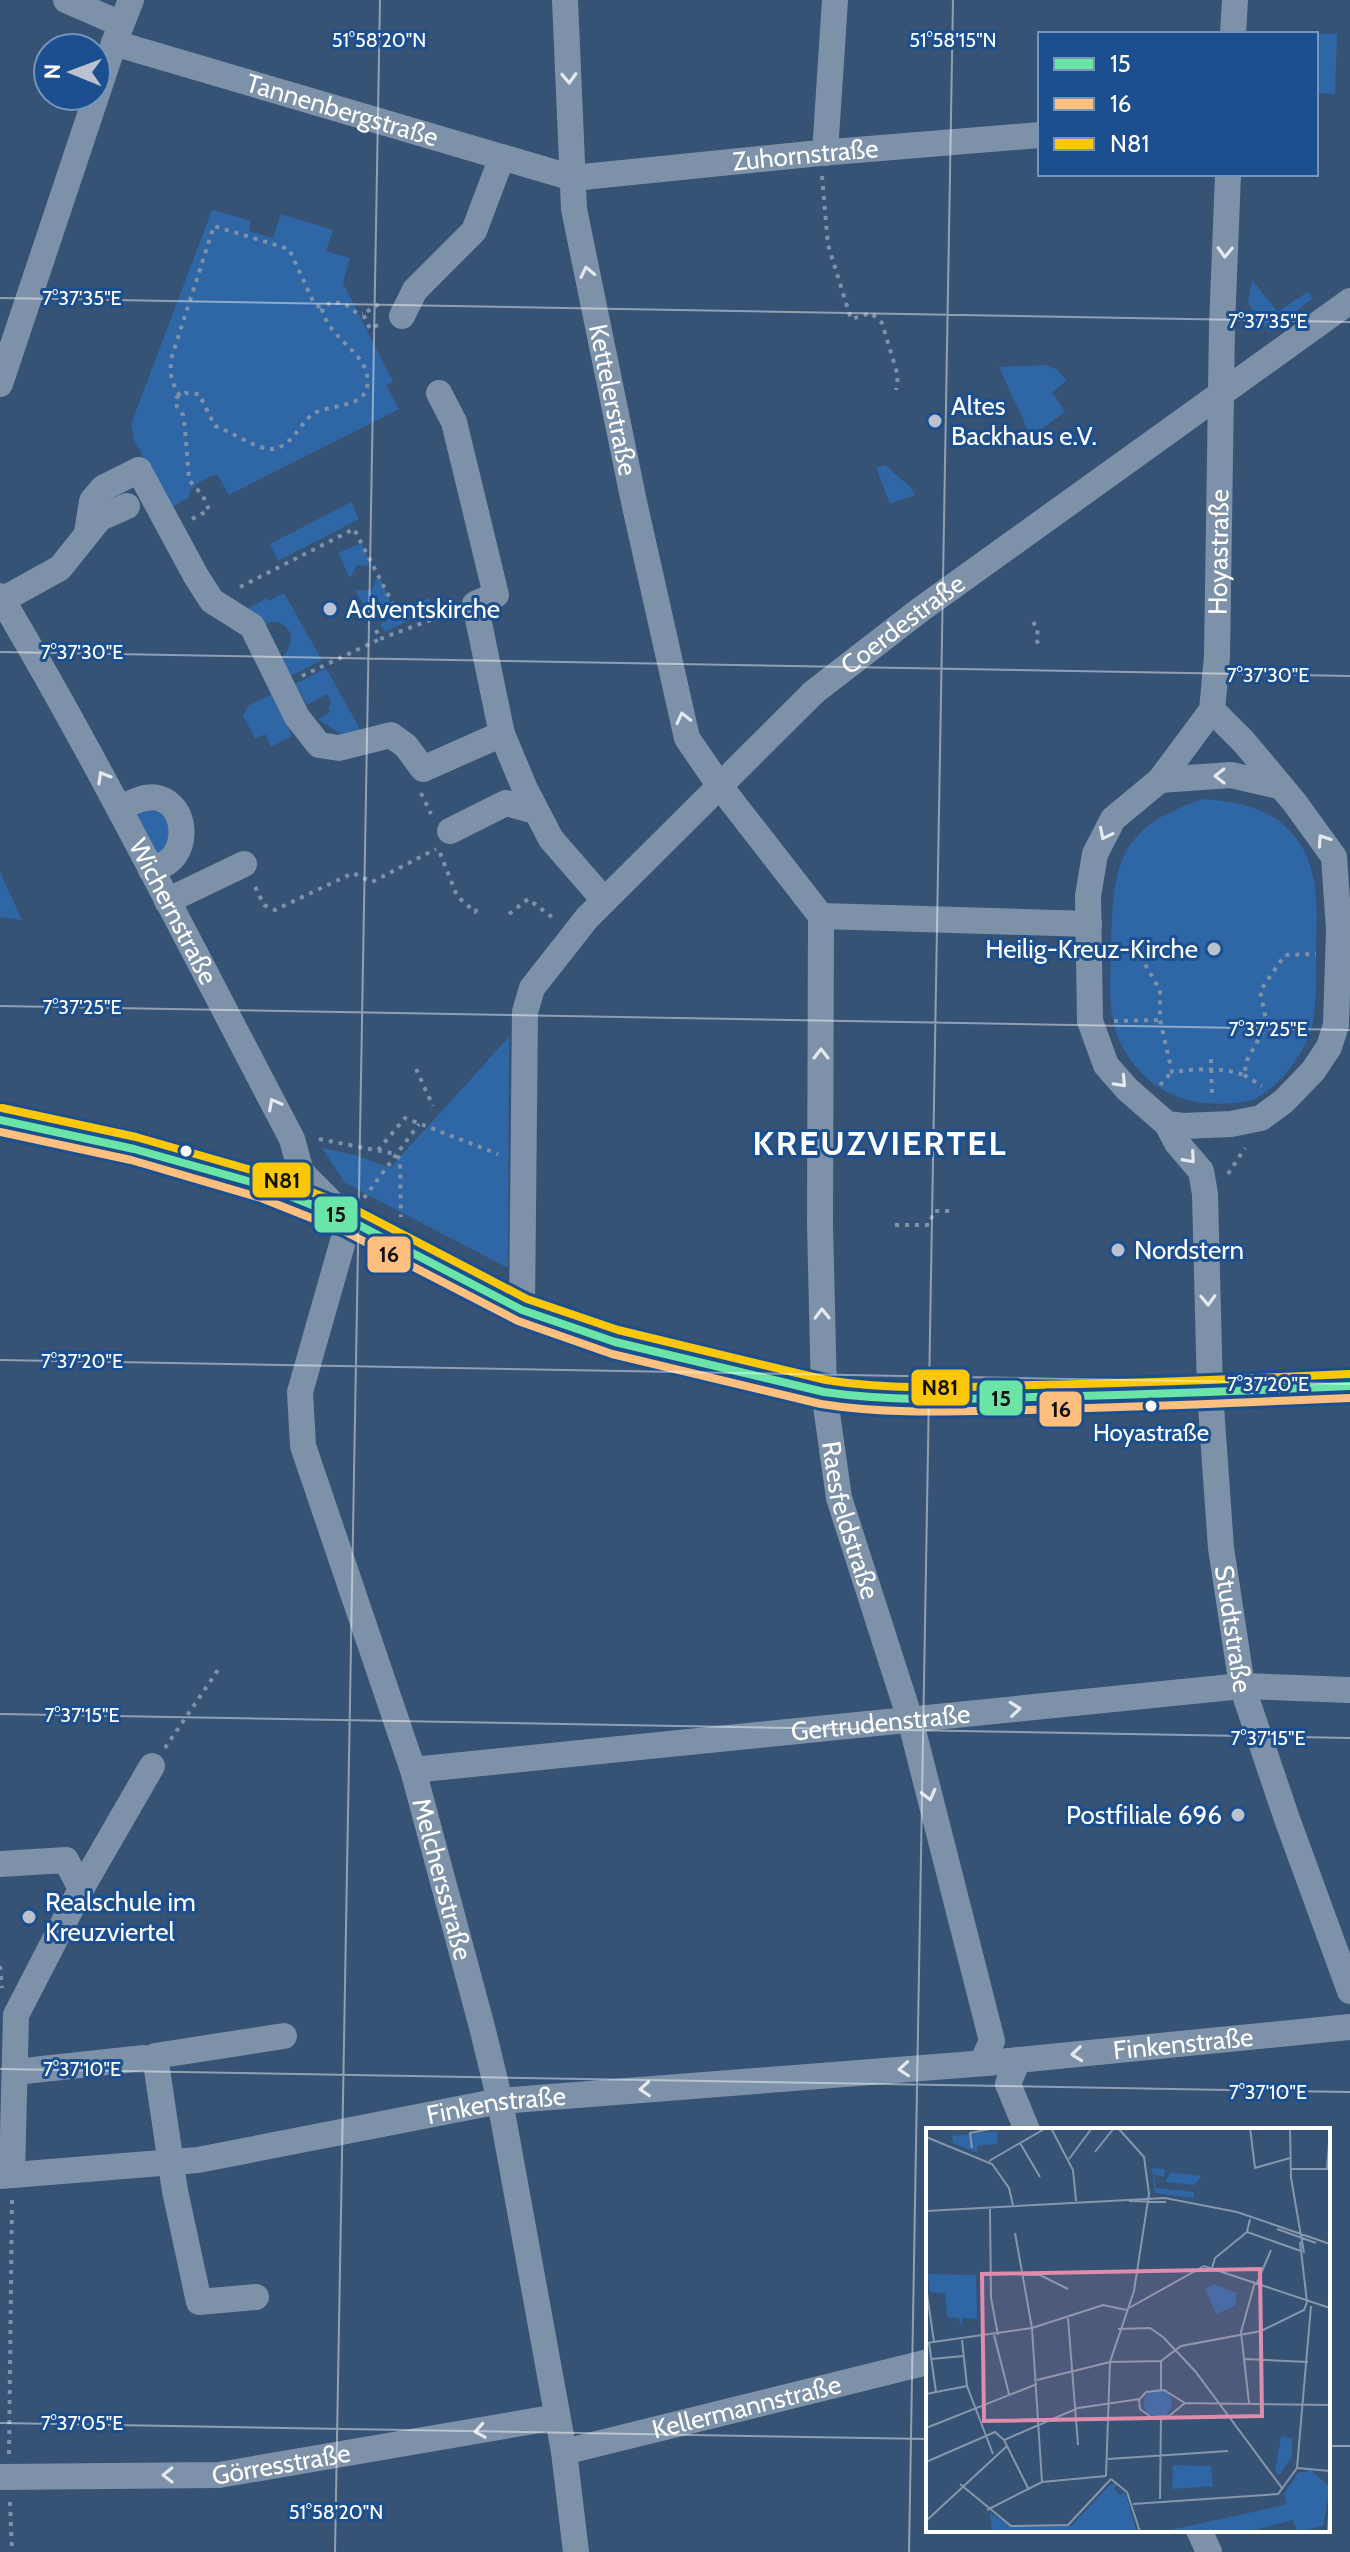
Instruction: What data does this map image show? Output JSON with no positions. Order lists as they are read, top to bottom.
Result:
{
  "streets": {
    "street": [
      "Tannenbergstraße",
      "Zuhornstraße",
      "Kettelerstraße",
      "Hoyastraße",
      "Coerdestraße",
      "Wichernstraße",
      "Raesfeldstraße",
      "Studtstraße",
      "Gertrudenstraße",
      "Melchersstraße",
      "Finkenstraße",
      "Kellermannstraße",
      "Görresstraße"
    ]
  },
  "crossings": [
    ["Tannenbergstraße", "Zuhornstraße"],
    ["Tannenbergstraße", "Kettelerstraße"],
    ["Zuhornstraße", "Kettelerstraße"],
    ["Kettelerstraße", "Coerdestraße"],
    ["Hoyastraße", "Coerdestraße"],
    ["Wichernstraße", "Melchersstraße"],
    ["Raesfeldstraße", "Gertrudenstraße"],
    ["Raesfeldstraße", "Finkenstraße"],
    ["Studtstraße", "Gertrudenstraße"],
    ["Gertrudenstraße", "Melchersstraße"],
    ["Melchersstraße", "Finkenstraße"],
    ["Melchersstraße", "Kellermannstraße"],
    ["Melchersstraße", "Görresstraße"]
  ],
  "one_way": [
    "Hoyastraße",
    "Gertrudenstraße",
    "Finkenstraße",
    "Görresstraße"
  ],
  "districts": ["KREUZVIERTEL"],
  "places": [
    "Altes Backhaus e.V.",
    "Adventskirche",
    "Heilig-Kreuz-Kirche",
    "Nordstern",
    "Hoyastraße",
    "Postfiliale 696",
    "Realschule im Kreuzviertel"
  ],
  "lines": ["transit line N81", "transit line 15", "transit line 16"],
  "legend": ["15", "16", "N81"],
  "north": "left",
  "coordinates": [
    "51°58'20\"N",
    "51°58'15\"N",
    "7°37'35\"E",
    "7°37'30\"E",
    "7°37'25\"E",
    "7°37'20\"E",
    "7°37'15\"E",
    "7°37'10\"E",
    "7°37'05\"E"
  ]
}
